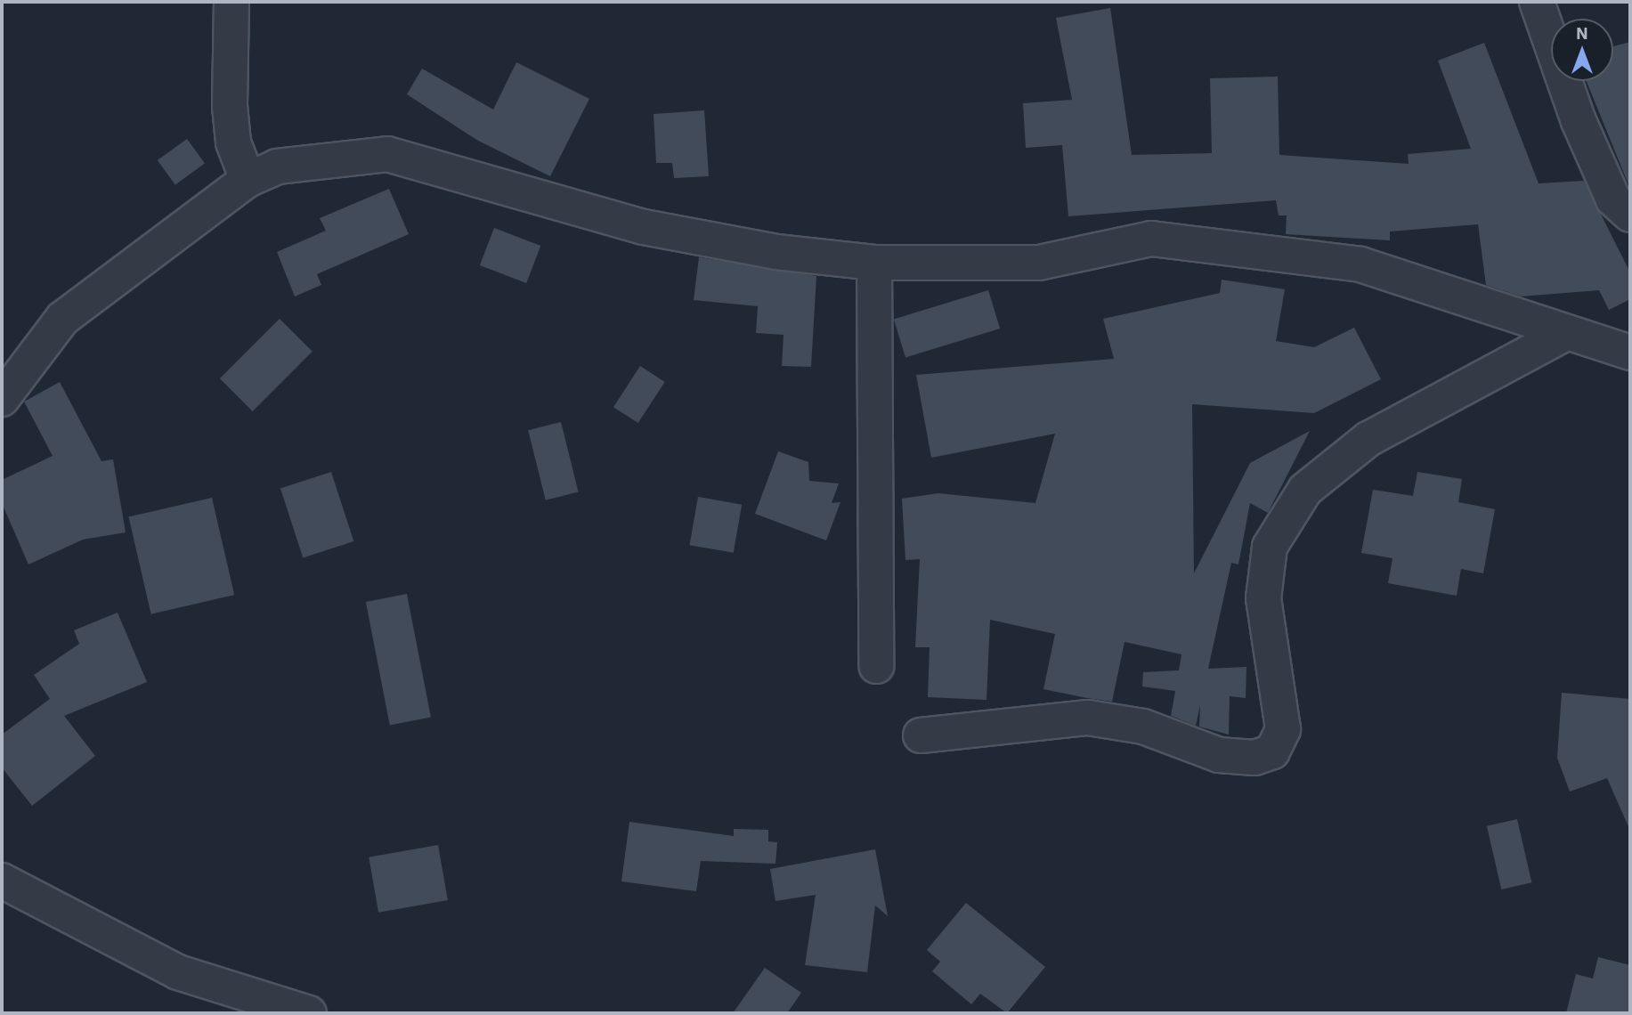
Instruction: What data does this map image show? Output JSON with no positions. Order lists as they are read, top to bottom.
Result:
{
  "north": "top"
}
